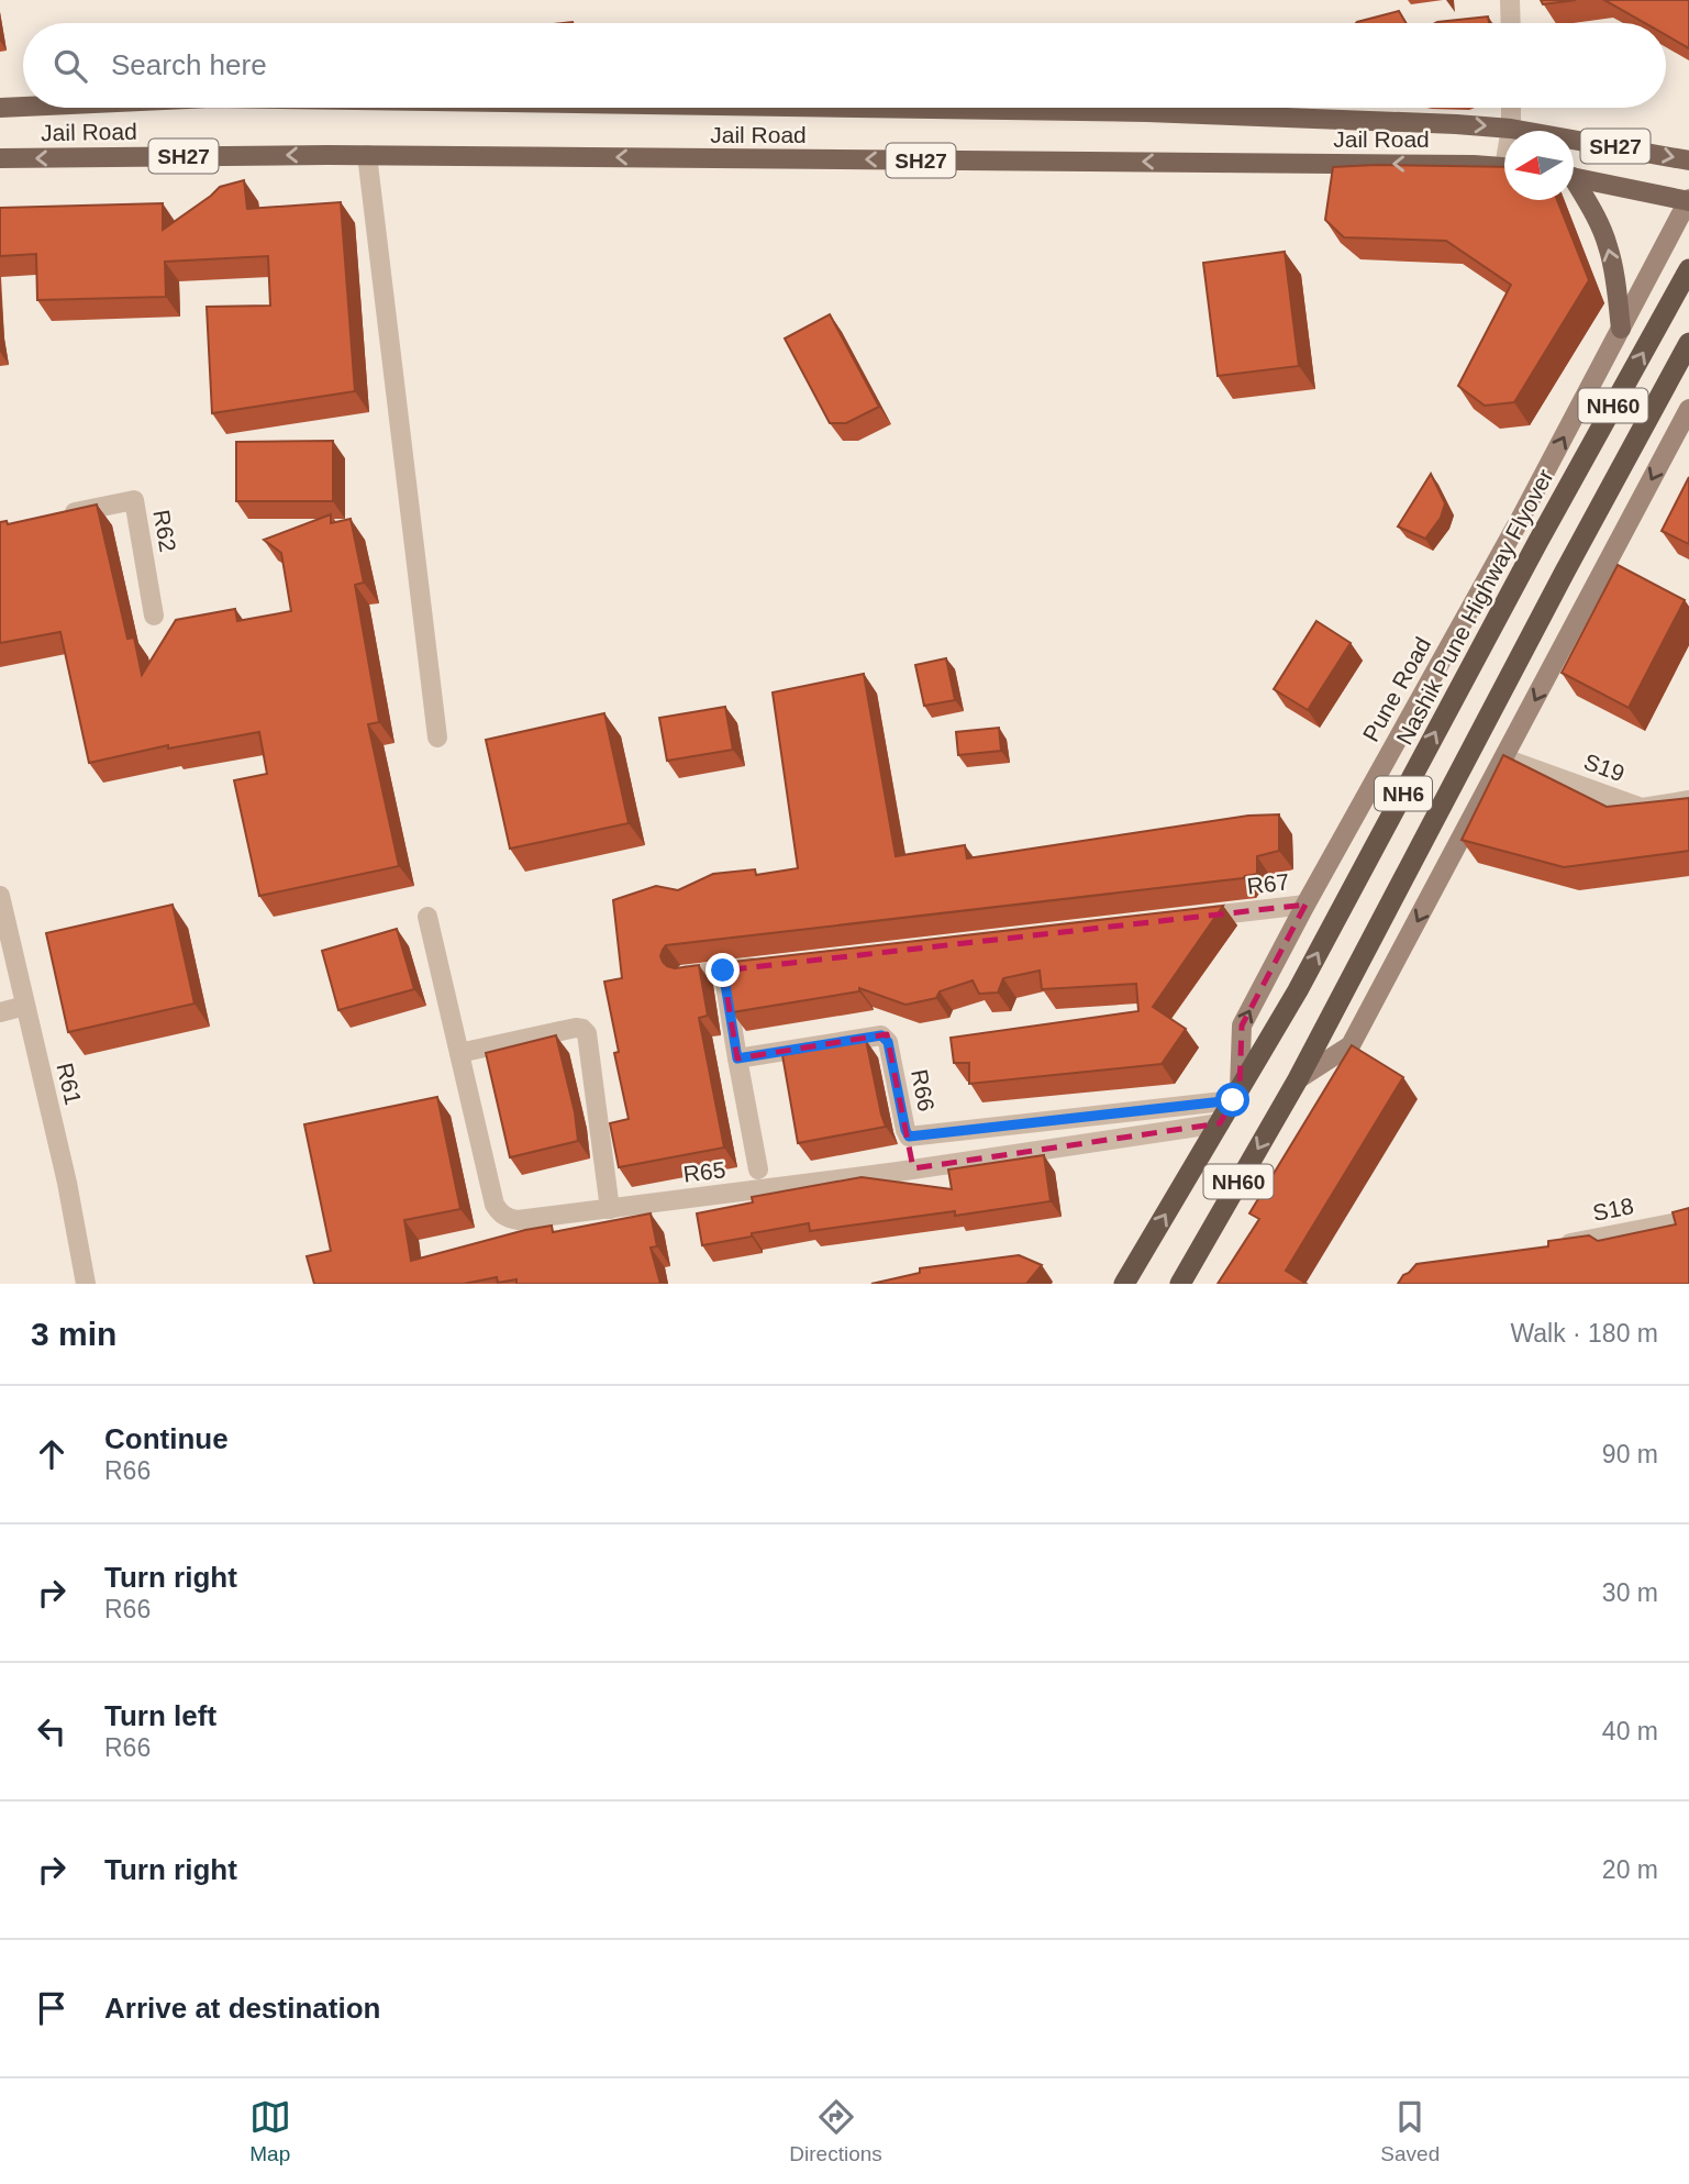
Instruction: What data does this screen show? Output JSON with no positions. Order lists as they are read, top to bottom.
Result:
{
  "streets": {
    "highway": ["NH60", "Nashik Pune Highway Flyover", "NH6"],
    "main road": ["Jail Road", "SH27", "Pune Road"],
    "street": [
      "R62",
      "S19",
      "R67",
      "R61",
      "R66",
      "R65",
      "S18"
    ]
  },
  "crossings": [
    ["SH27", "Pune Road"],
    ["NH60", "NH6"],
    ["Nashik Pune Highway Flyover", "Pune Road"],
    ["Nashik Pune Highway Flyover", "NH6"],
    ["Nashik Pune Highway Flyover", "R66"],
    ["Pune Road", "NH6"],
    ["Pune Road", "R67"],
    ["Pune Road", "R66"],
    ["NH6", "R66"],
    ["NH6", "R65"]
  ],
  "north": "left",
  "page": {
    "search": "Search here",
    "heading": ["3 min", "Walk · 180 m"],
    "list": [
      ["Continue", "R66", "90 m"],
      ["Turn right", "R66", "30 m"],
      ["Turn left", "R66", "40 m"],
      ["Turn right", "20 m"],
      "Arrive at destination"
    ],
    "nav": ["Map", "Directions", "Saved"]
  }
}
